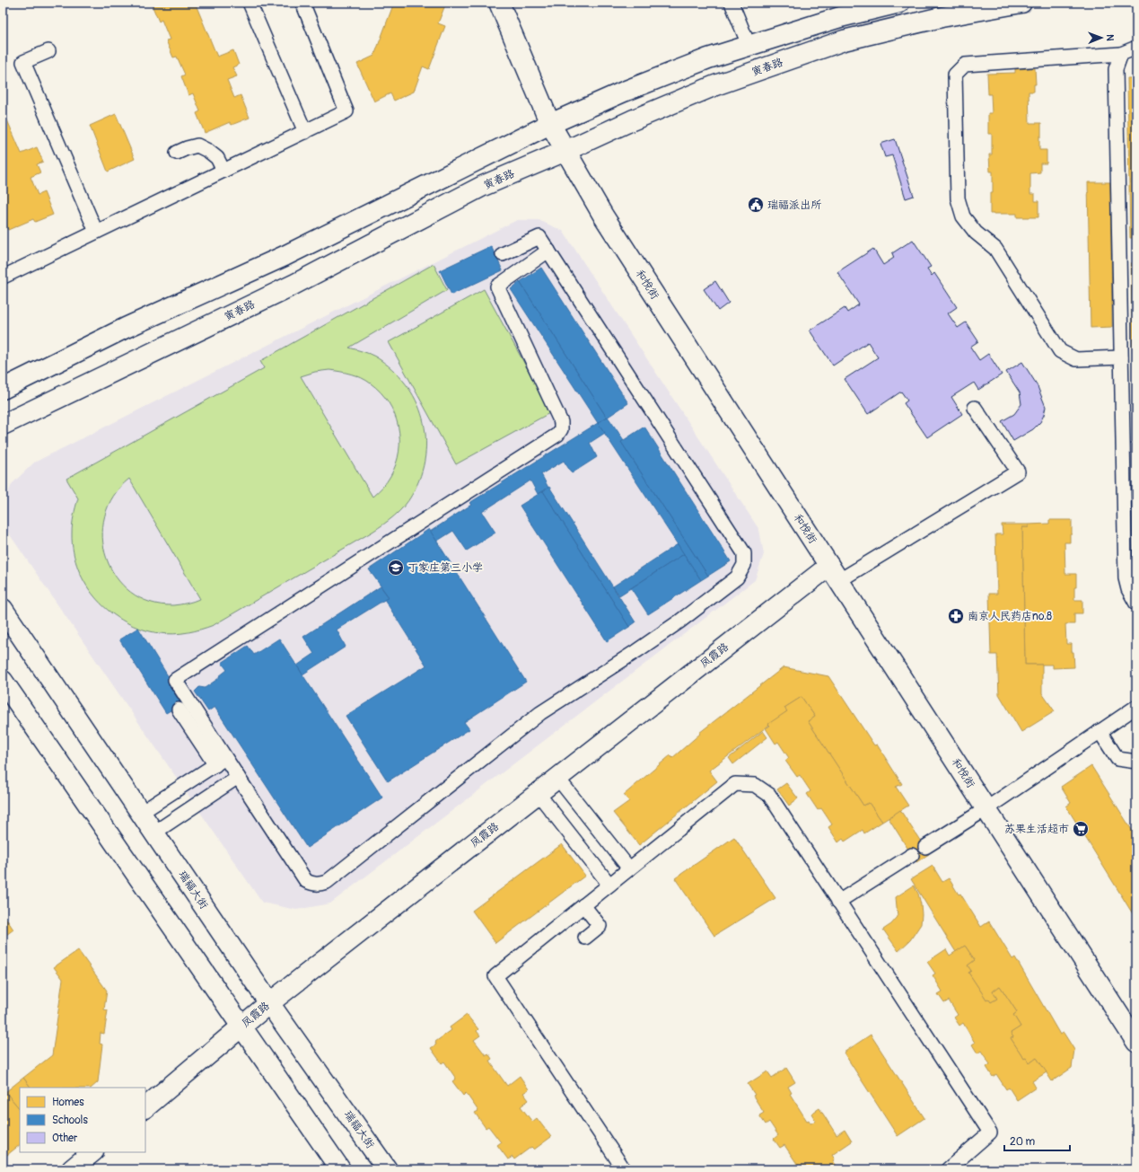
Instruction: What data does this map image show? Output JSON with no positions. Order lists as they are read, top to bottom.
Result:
{
  "streets": {
    "street": [
      "寅春路",
      "和悦街",
      "凤霞路",
      "瑞福大街"
    ]
  },
  "crossings": [
    ["寅春路", "和悦街"],
    ["和悦街", "凤霞路"],
    ["凤霞路", "瑞福大街"]
  ],
  "places": {
    "public building": ["瑞福派出所"],
    "school or university": ["丁家庄第三小学"],
    "pharmacy": ["南京人民药店no.8"],
    "supermarket": ["苏果生活超市"]
  },
  "legend": ["Homes", "Schools", "Other"],
  "scale_bar": "20 m",
  "north": "right"
}
